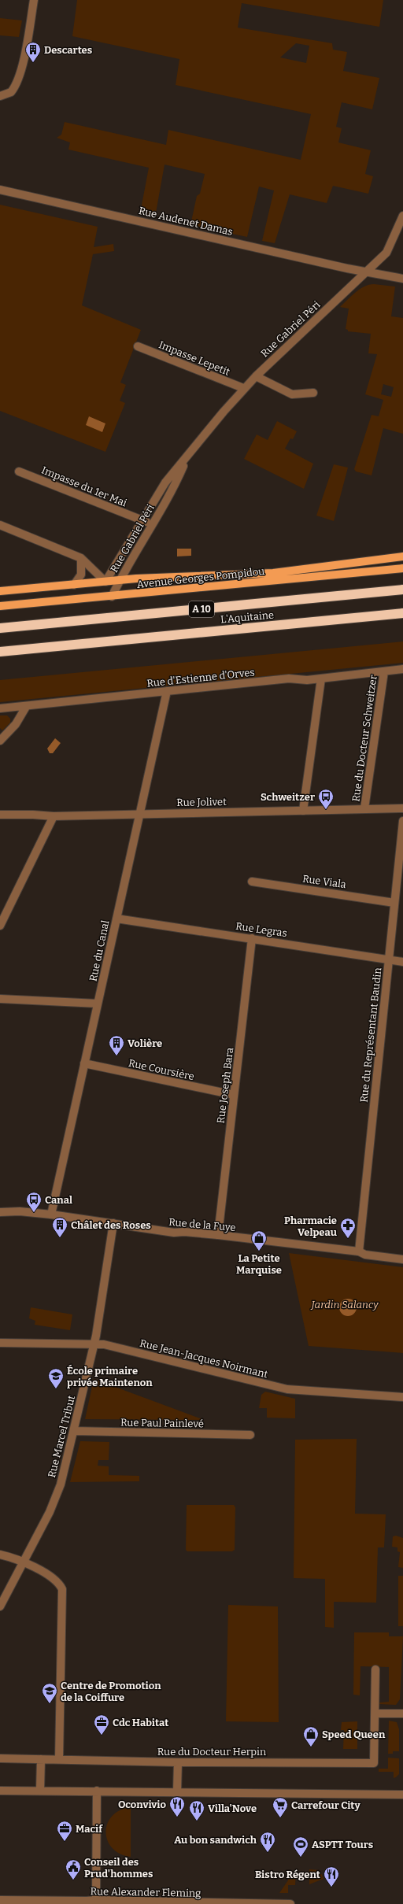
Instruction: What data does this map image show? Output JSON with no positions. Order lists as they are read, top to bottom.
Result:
{
  "streets": {
    "highway": ["A 10", "L'Aquitaine"],
    "main road": ["Avenue Georges Pompidou"],
    "street": [
      "Rue Audenet Damas",
      "Rue Gabriel Péri",
      "Impasse Lepetit",
      "Impasse du 1er Mai",
      "Rue d'Estienne d'Orves",
      "Rue du Docteur Schweitzer",
      "Rue Jolivet",
      "Rue Viala",
      "Rue Legras",
      "Rue du Canal",
      "Rue du Représentant Baudin",
      "Rue Coursière",
      "Rue Joseph Bara",
      "Rue de la Fuye",
      "Rue Jean-Jacques Noirmant",
      "Rue Paul Painlevé",
      "Rue Marcel Tribut",
      "Rue du Docteur Herpin",
      "Rue Alexander Fleming"
    ]
  },
  "crossings": [
    ["Rue Audenet Damas", "Rue Gabriel Péri"],
    ["Rue Gabriel Péri", "Impasse Lepetit"],
    ["Rue Gabriel Péri", "Impasse du 1er Mai"],
    ["Rue Gabriel Péri", "Avenue Georges Pompidou"],
    ["Rue d'Estienne d'Orves", "Rue du Docteur Schweitzer"],
    ["Rue d'Estienne d'Orves", "Rue du Canal"],
    ["Rue du Docteur Schweitzer", "Rue Jolivet"],
    ["Rue Jolivet", "Rue du Canal"],
    ["Rue Viala", "Rue du Représentant Baudin"],
    ["Rue Legras", "Rue du Canal"],
    ["Rue Legras", "Rue du Représentant Baudin"],
    ["Rue Legras", "Rue Joseph Bara"],
    ["Rue du Canal", "Rue Coursière"],
    ["Rue du Canal", "Rue de la Fuye"],
    ["Rue du Représentant Baudin", "Rue de la Fuye"],
    ["Rue Coursière", "Rue Joseph Bara"],
    ["Rue Joseph Bara", "Rue de la Fuye"],
    ["Rue de la Fuye", "Rue Marcel Tribut"],
    ["Rue Jean-Jacques Noirmant", "Rue Marcel Tribut"],
    ["Rue Paul Painlevé", "Rue Marcel Tribut"]
  ],
  "parks": ["Jardin Salancy"],
  "places": {
    "building": ["Descartes", "Volière", "Châlet des Roses"],
    "bus stop": ["Schweitzer", "Canal"],
    "pharmacy": ["Pharmacie Velpeau"],
    "shop": ["La Petite Marquise", "Speed Queen"],
    "school or university": ["École primaire privée Maintenon", "Centre de Promotion de la Coiffure"],
    "office": ["Cdc Habitat", "Macif"],
    "restaurant": [
      "Oconvivio",
      "Villa'Nove",
      "Au bon sandwich",
      "Bistro Régent"
    ],
    "supermarket": ["Carrefour City"],
    "sports": ["ASPTT Tours"],
    "public building": ["Conseil des Prud'hommes"]
  }
}
